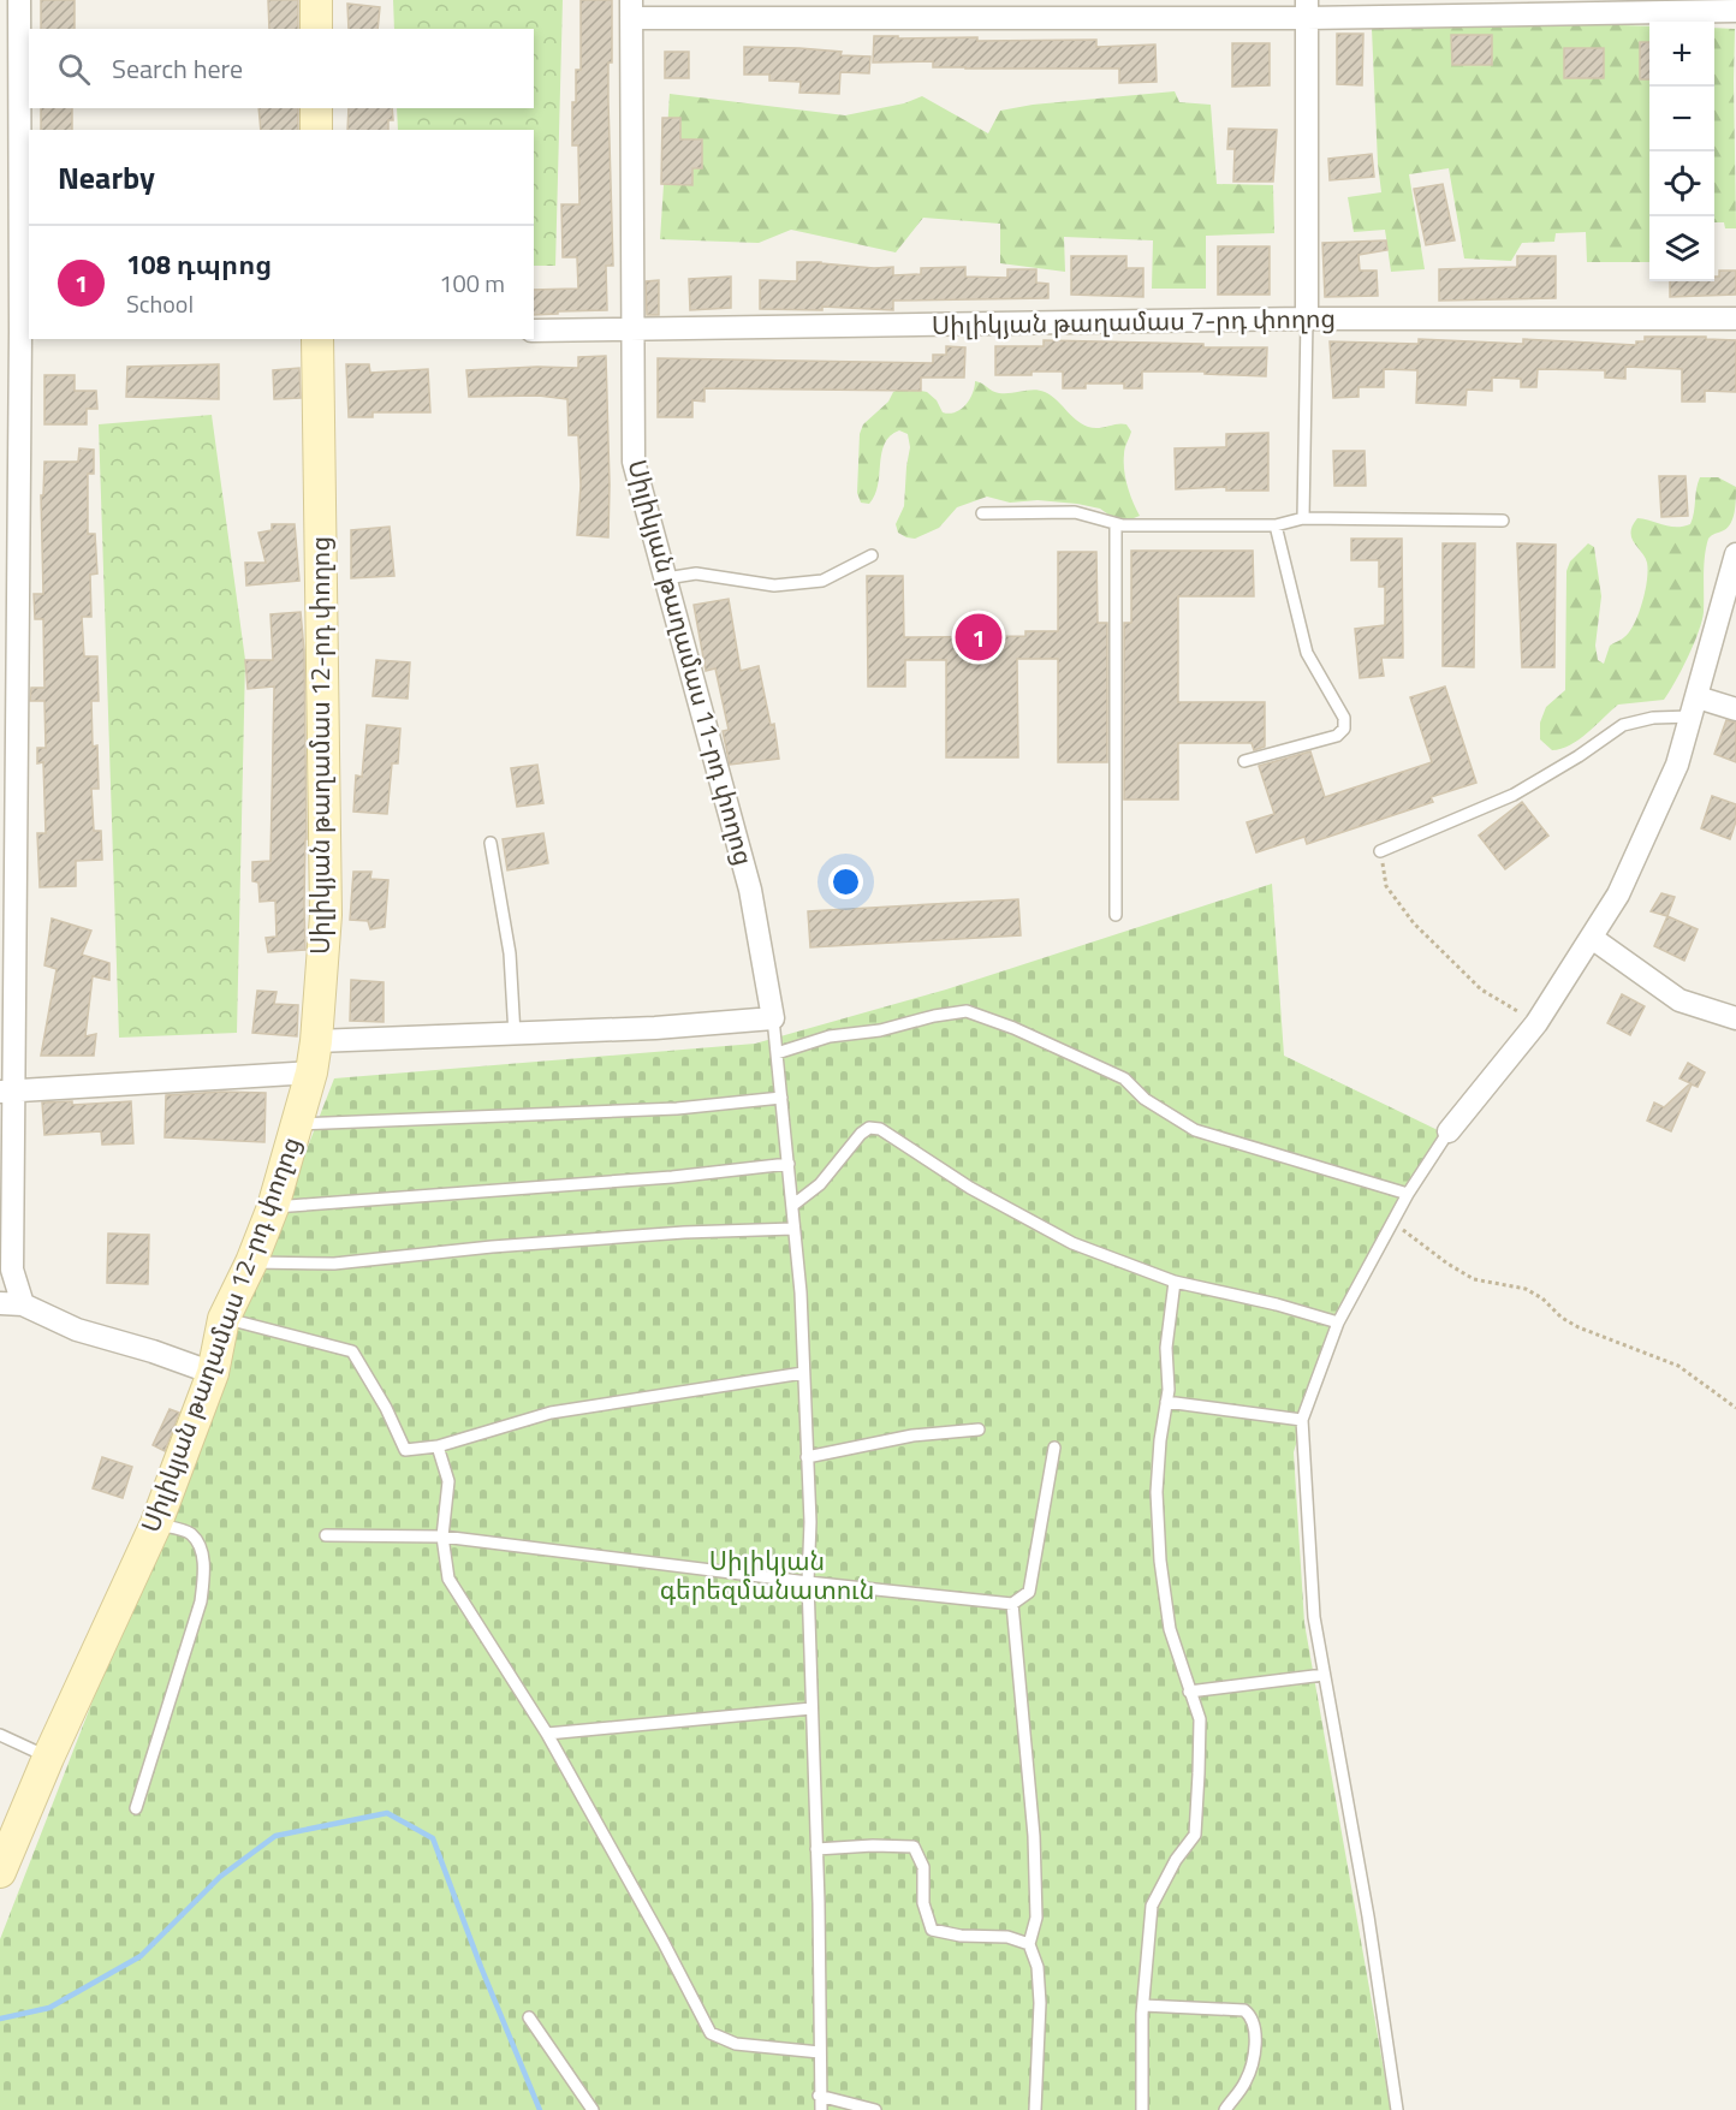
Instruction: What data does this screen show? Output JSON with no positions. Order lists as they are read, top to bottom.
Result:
{
  "streets": {
    "main road": ["Սիլիկյան թաղամաս 12-րդ փողոց"],
    "street": ["Սիլիկյան թաղամաս 7-րդ փողոց", "Սիլիկյան թաղամաս 11-րդ փողոց"]
  },
  "crossings": [
    ["Սիլիկյան թաղամաս 7-րդ փողոց", "Սիլիկյան թաղամաս 11-րդ փողոց"]
  ],
  "parks": ["Սիլիկյան գերեզմանատուն"],
  "page": {
    "map_buttons": ["+", "−"],
    "search": "Search here",
    "heading": "Nearby",
    "list": [
      {
        "mark": "1",
        "name": "108 դպրոց",
        "note": "School",
        "value": "100 m"
      }
    ],
    "pins": "1"
  }
}
